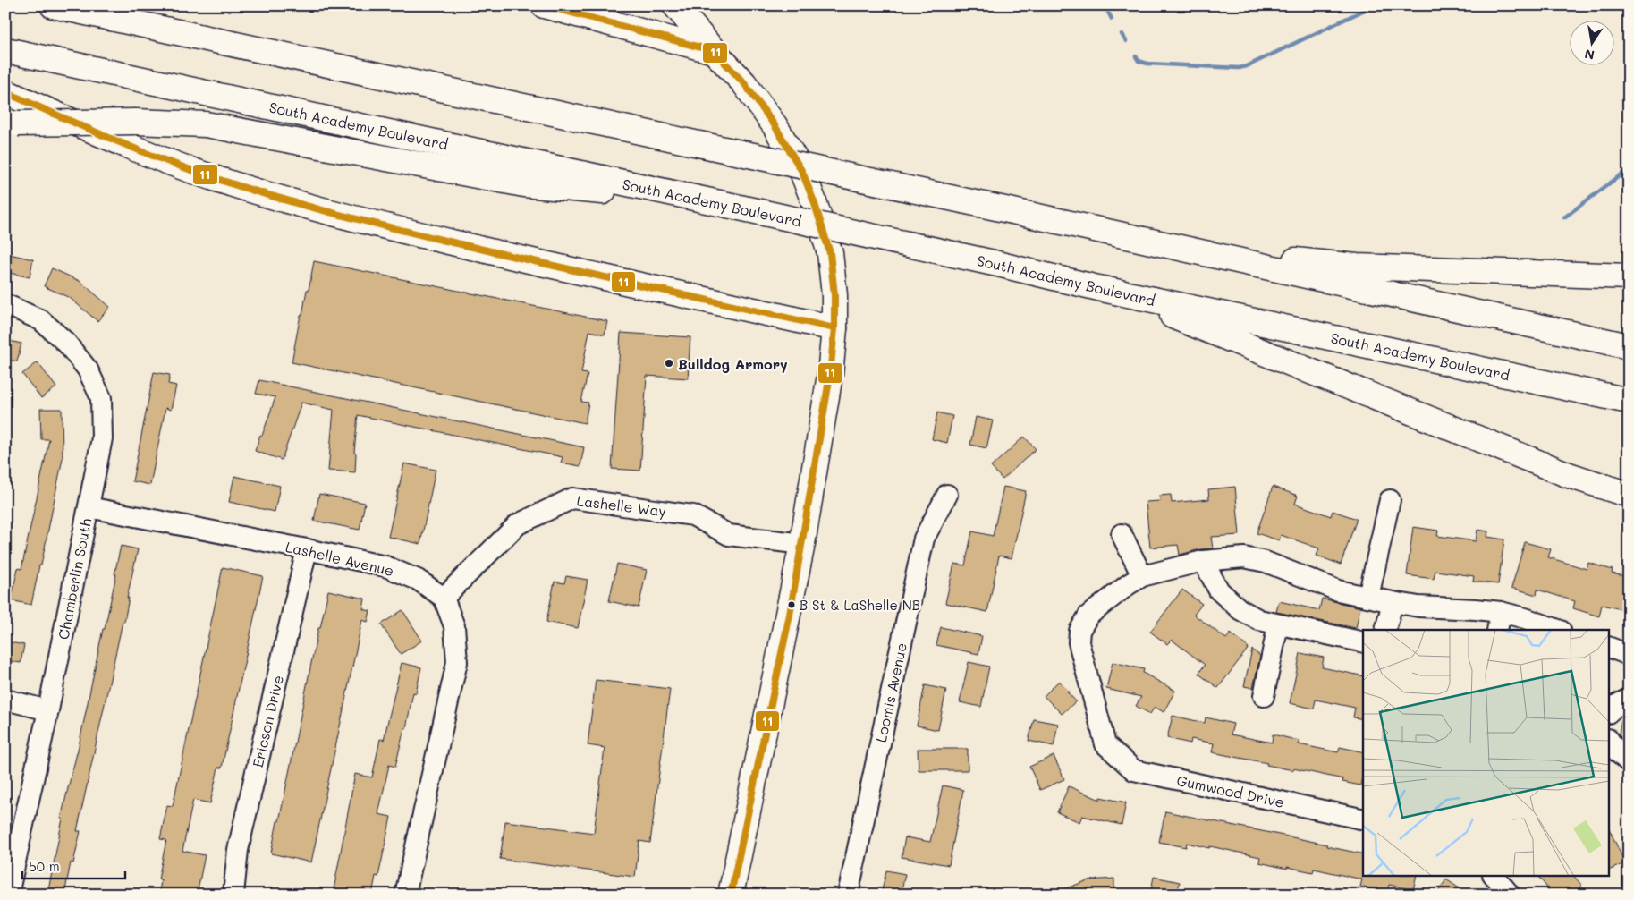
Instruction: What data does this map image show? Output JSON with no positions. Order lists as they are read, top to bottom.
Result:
{
  "streets": {
    "main road": ["South Academy Boulevard"],
    "street": [
      "Lashelle Way",
      "Lashelle Avenue",
      "Chamberlin South",
      "Loomis Avenue",
      "Ericson Drive",
      "Gumwood Drive"
    ]
  },
  "crossings": [
    ["Lashelle Way", "Lashelle Avenue"],
    ["Lashelle Avenue", "Chamberlin South"],
    ["Lashelle Avenue", "Ericson Drive"]
  ],
  "places": ["Bulldog Armory", "B St & LaShelle NB"],
  "lines": ["transit line 11"],
  "scale_bar": "50 m",
  "north": "bottom"
}
